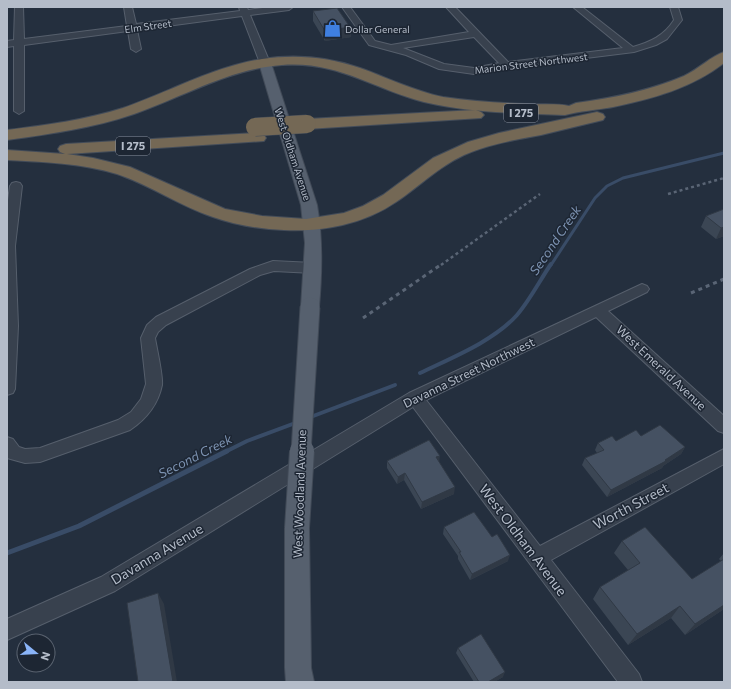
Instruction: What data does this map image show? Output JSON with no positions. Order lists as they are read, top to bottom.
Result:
{
  "streets": {
    "highway": ["I 275"],
    "main road": ["West Oldham Avenue", "West Woodland Avenue"],
    "street": [
      "Elm Street",
      "Marion Street Northwest",
      "West Emerald Avenue",
      "Davanna Street Northwest",
      "Worth Street",
      "Davanna Avenue"
    ]
  },
  "crossings": [
    ["Elm Street", "West Oldham Avenue"],
    ["West Oldham Avenue", "Davanna Street Northwest"],
    ["West Oldham Avenue", "West Woodland Avenue"],
    ["West Oldham Avenue", "Worth Street"],
    ["West Emerald Avenue", "Davanna Street Northwest"],
    ["Davanna Street Northwest", "Davanna Avenue"]
  ],
  "water": ["Second Creek"],
  "places": {
    "shop": ["Dollar General"]
  },
  "north": "right"
}
